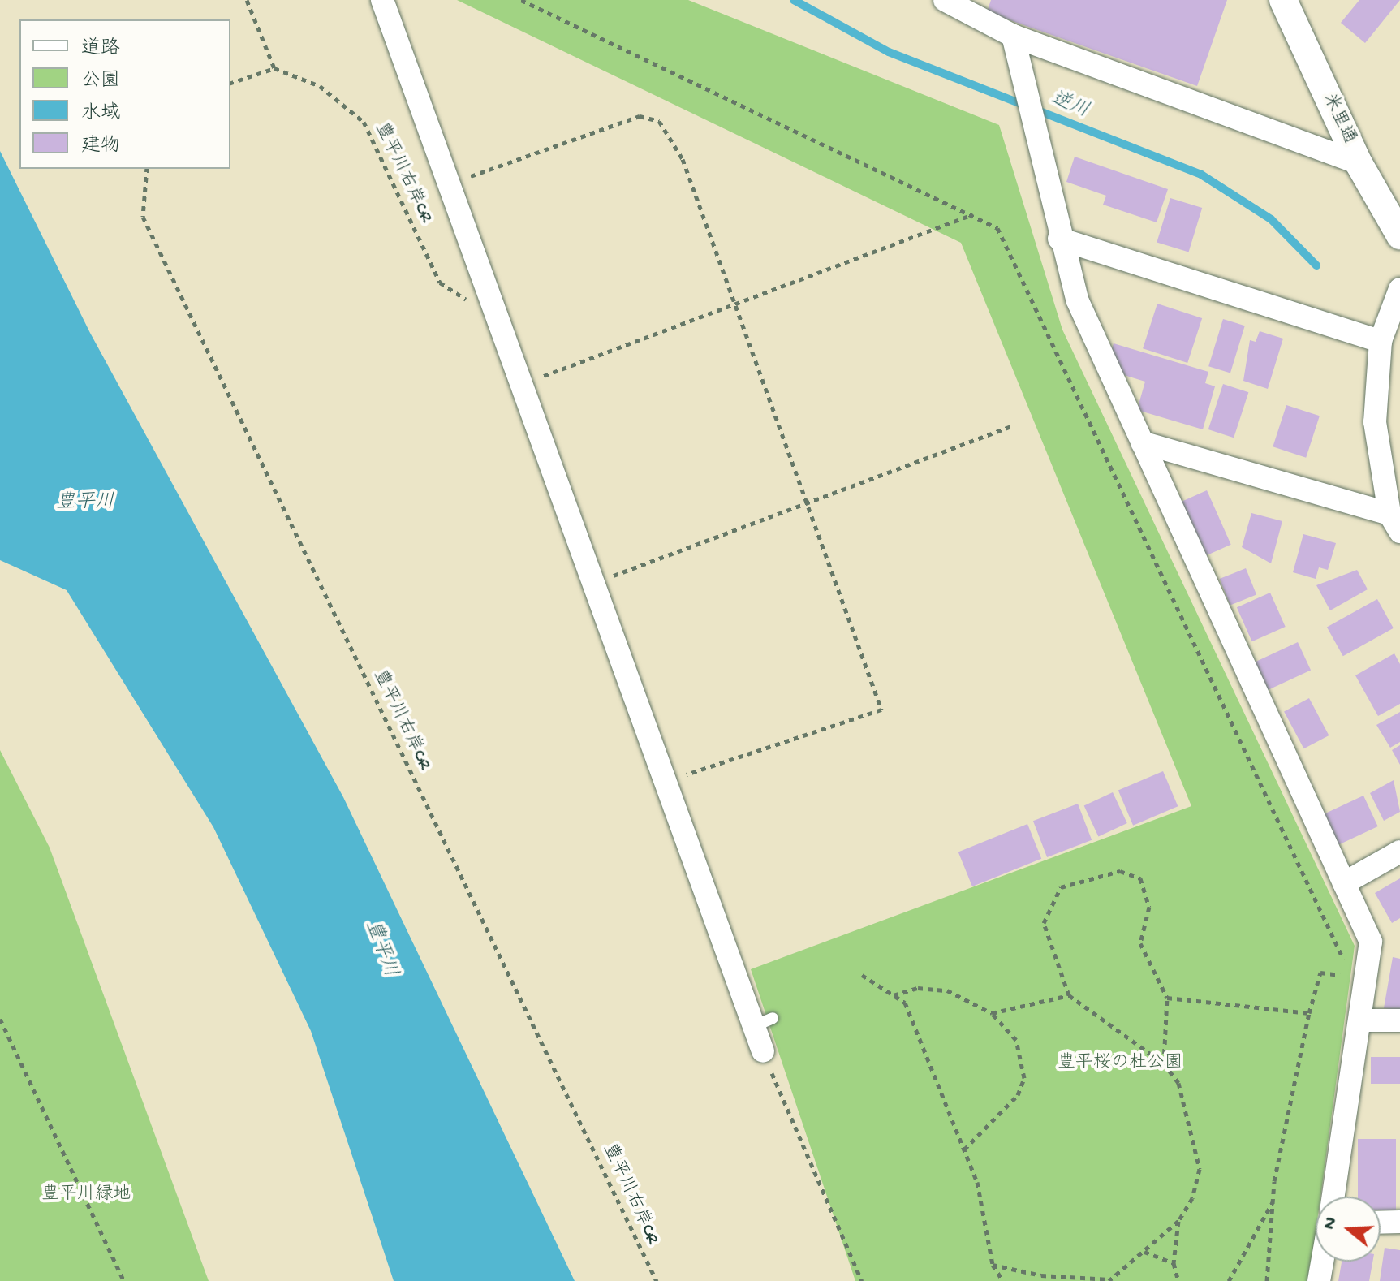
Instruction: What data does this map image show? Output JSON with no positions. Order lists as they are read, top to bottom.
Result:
{
  "streets": {
    "street": ["米里通"],
    "path": ["豊平川右岸CR"]
  },
  "water": ["逆川", "豊平川"],
  "parks": ["豊平桜の杜公園", "豊平川緑地"],
  "legend": [
    "道路",
    "公園",
    "水域",
    "建物"
  ],
  "north": "left"
}
